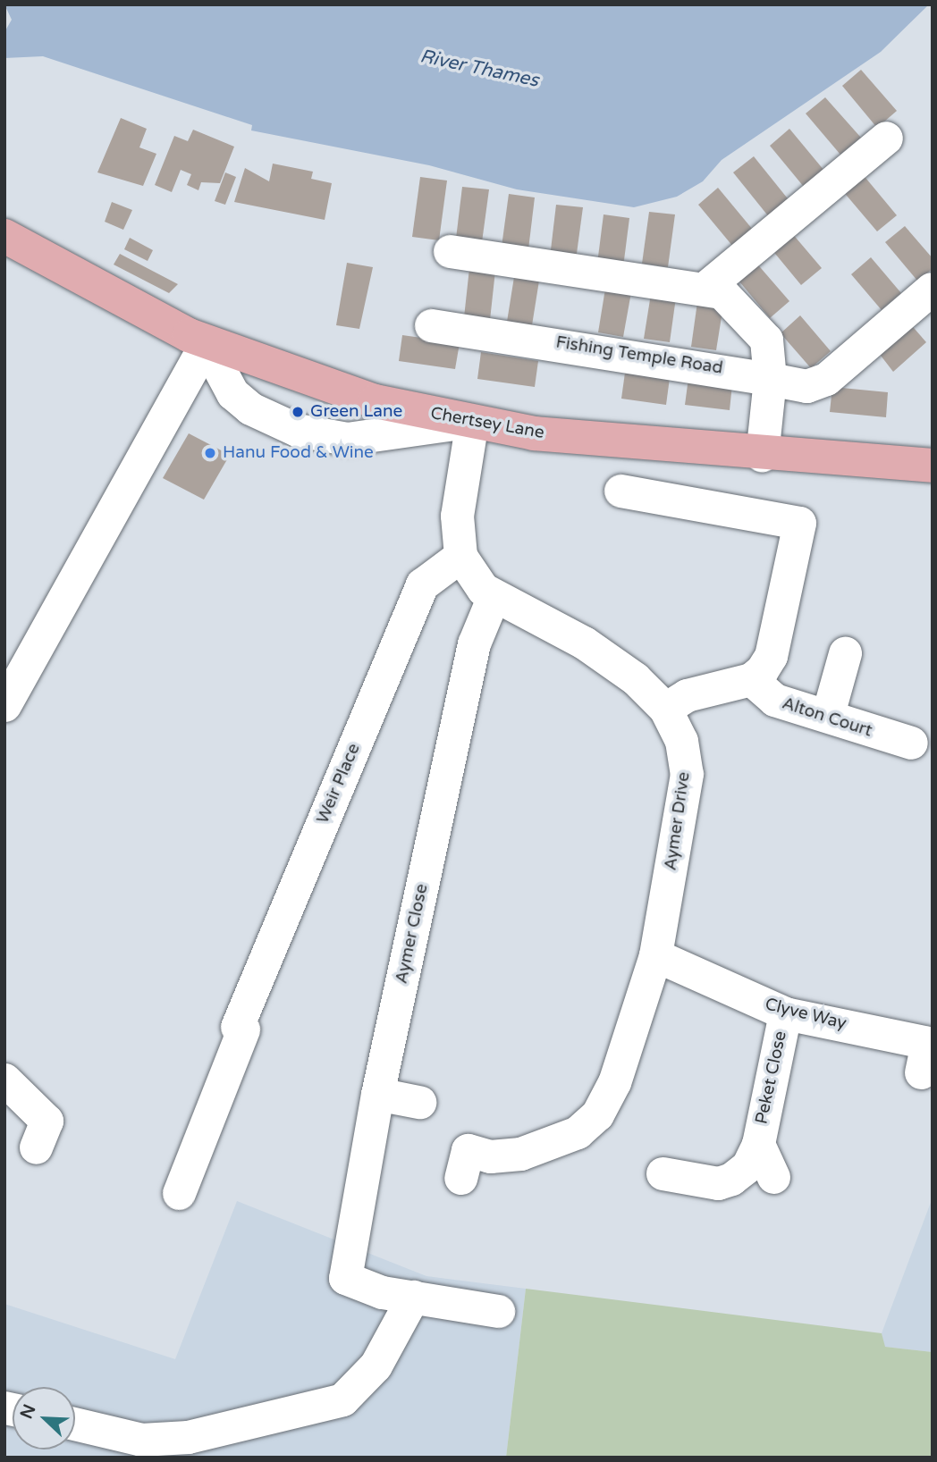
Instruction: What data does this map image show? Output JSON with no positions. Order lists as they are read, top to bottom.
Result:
{
  "streets": {
    "main road": ["Chertsey Lane"],
    "street": [
      "Fishing Temple Road",
      "Alton Court",
      "Weir Place",
      "Aymer Drive",
      "Aymer Close",
      "Clyve Way",
      "Peket Close"
    ]
  },
  "crossings": [
    ["Weir Place", "Aymer Drive"],
    ["Aymer Drive", "Aymer Close"],
    ["Aymer Drive", "Clyve Way"],
    ["Clyve Way", "Peket Close"]
  ],
  "water": ["River Thames"],
  "places": ["Green Lane", "Hanu Food & Wine"],
  "north": "top left"
}
